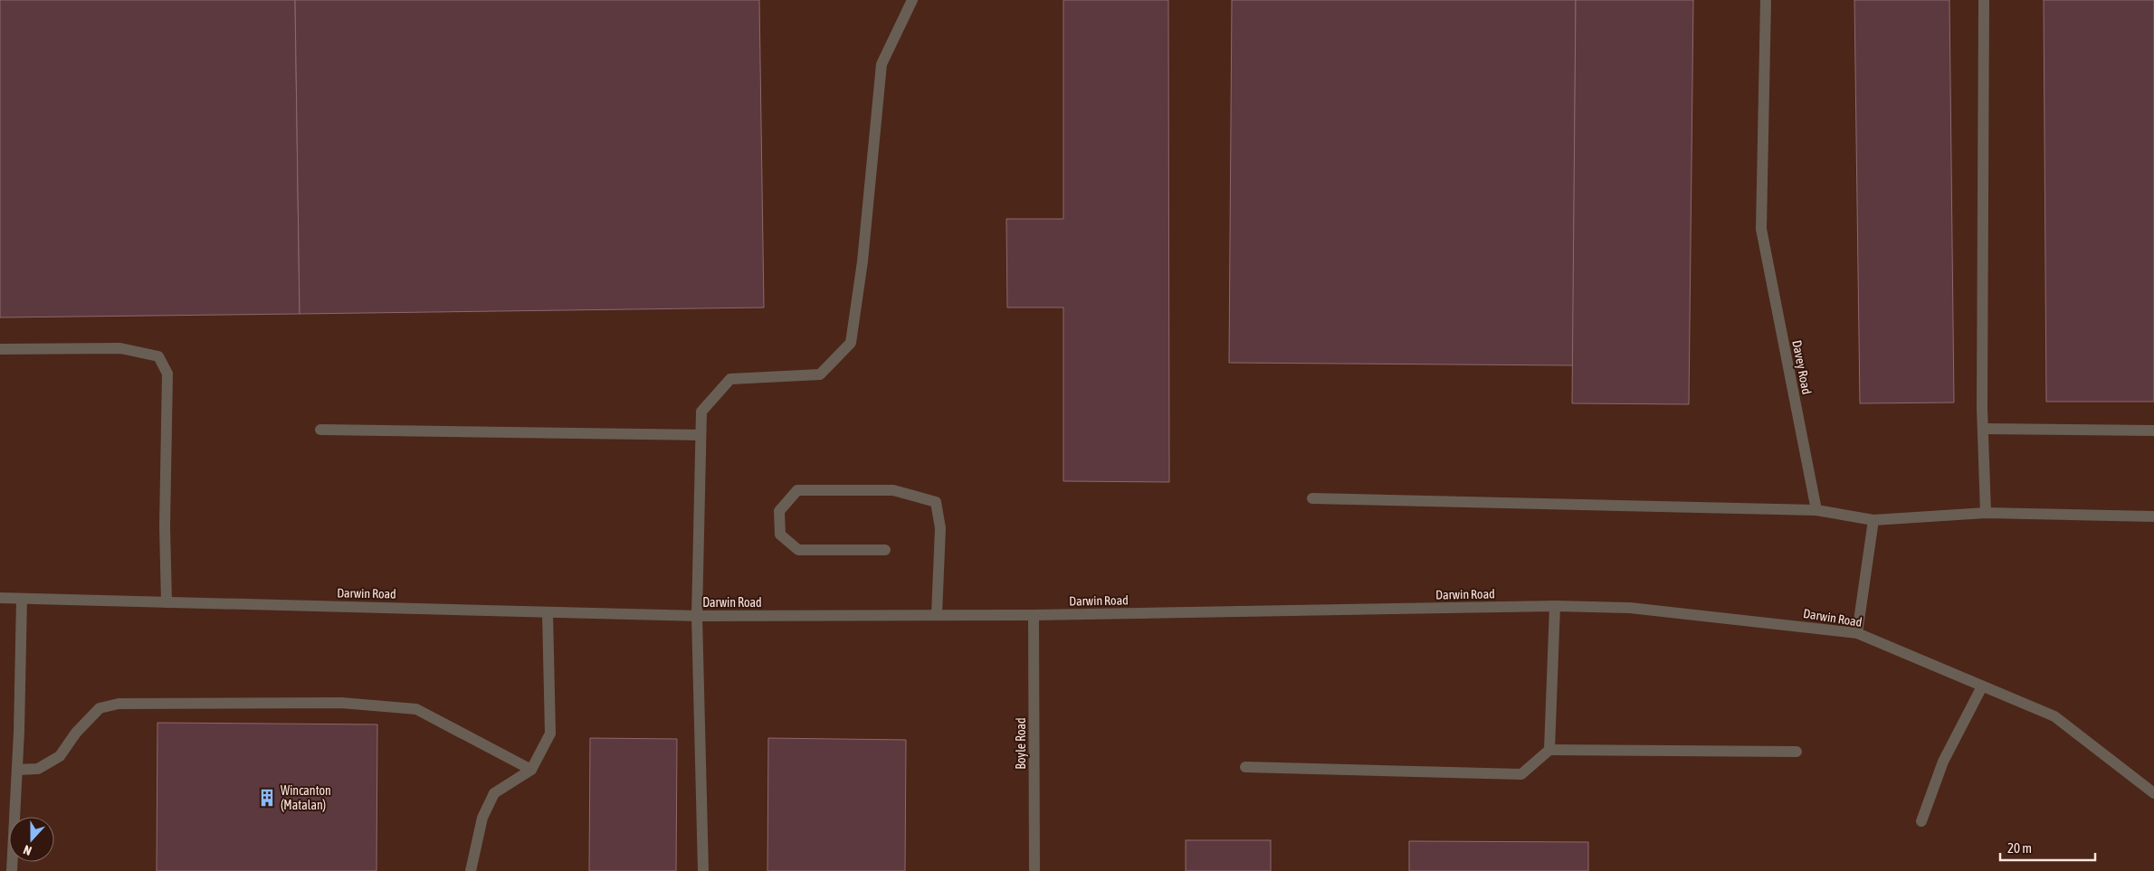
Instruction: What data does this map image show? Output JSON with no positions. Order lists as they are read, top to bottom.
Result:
{
  "streets": {
    "street": ["Davey Road", "Darwin Road", "Boyle Road"]
  },
  "crossings": [
    ["Darwin Road", "Boyle Road"]
  ],
  "places": {
    "building": ["Wincanton (Matalan)"]
  },
  "scale_bar": "20 m",
  "north": "bottom"
}
